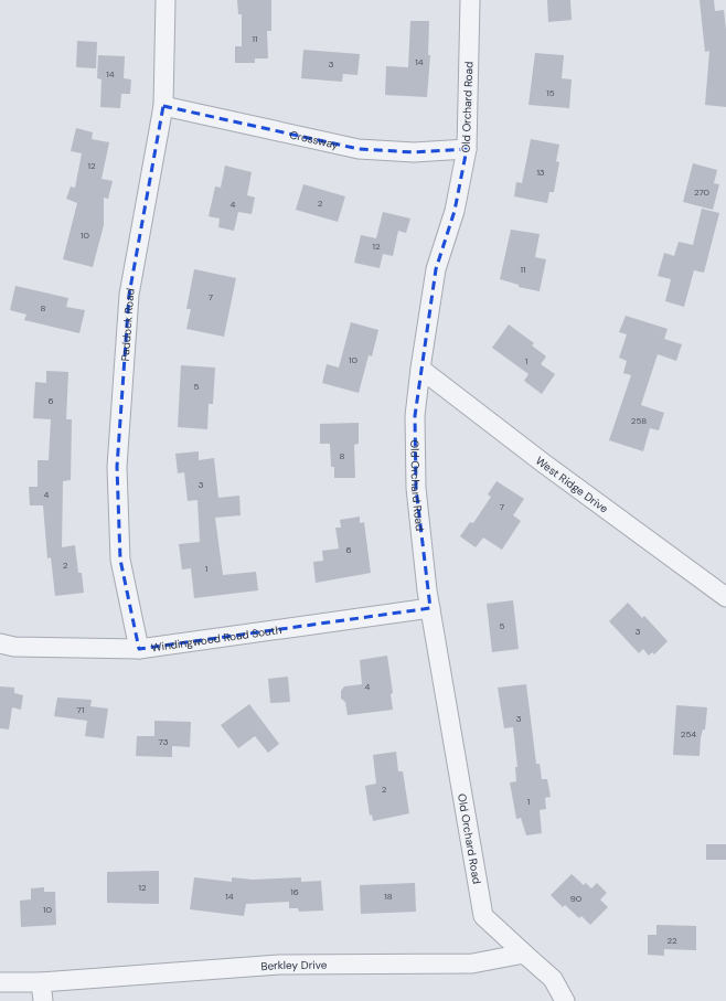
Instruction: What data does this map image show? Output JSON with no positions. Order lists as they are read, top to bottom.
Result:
{
  "streets": {
    "street": [
      "Old Orchard Road",
      "Crossway",
      "Paddock Road",
      "West Ridge Drive",
      "Windingwood Road South",
      "Berkley Drive"
    ]
  },
  "crossings": [
    ["Old Orchard Road", "Crossway"],
    ["Old Orchard Road", "West Ridge Drive"],
    ["Old Orchard Road", "Windingwood Road South"],
    ["Old Orchard Road", "Berkley Drive"],
    ["Crossway", "Paddock Road"],
    ["Paddock Road", "Windingwood Road South"]
  ],
  "house_numbers": [
    "11",
    "14",
    "3",
    "14",
    "15",
    "12",
    "13",
    "270",
    "2",
    "4",
    "10",
    "12",
    "11",
    "7",
    "8",
    "10",
    "1",
    "5",
    "6",
    "258",
    "8",
    "3",
    "4",
    "7",
    "6",
    "2",
    "1",
    "5",
    "3",
    "4",
    "71",
    "3",
    "254",
    "73",
    "2",
    "1",
    "12",
    "16",
    "14",
    "18",
    "90",
    "10",
    "22"
  ]
}
